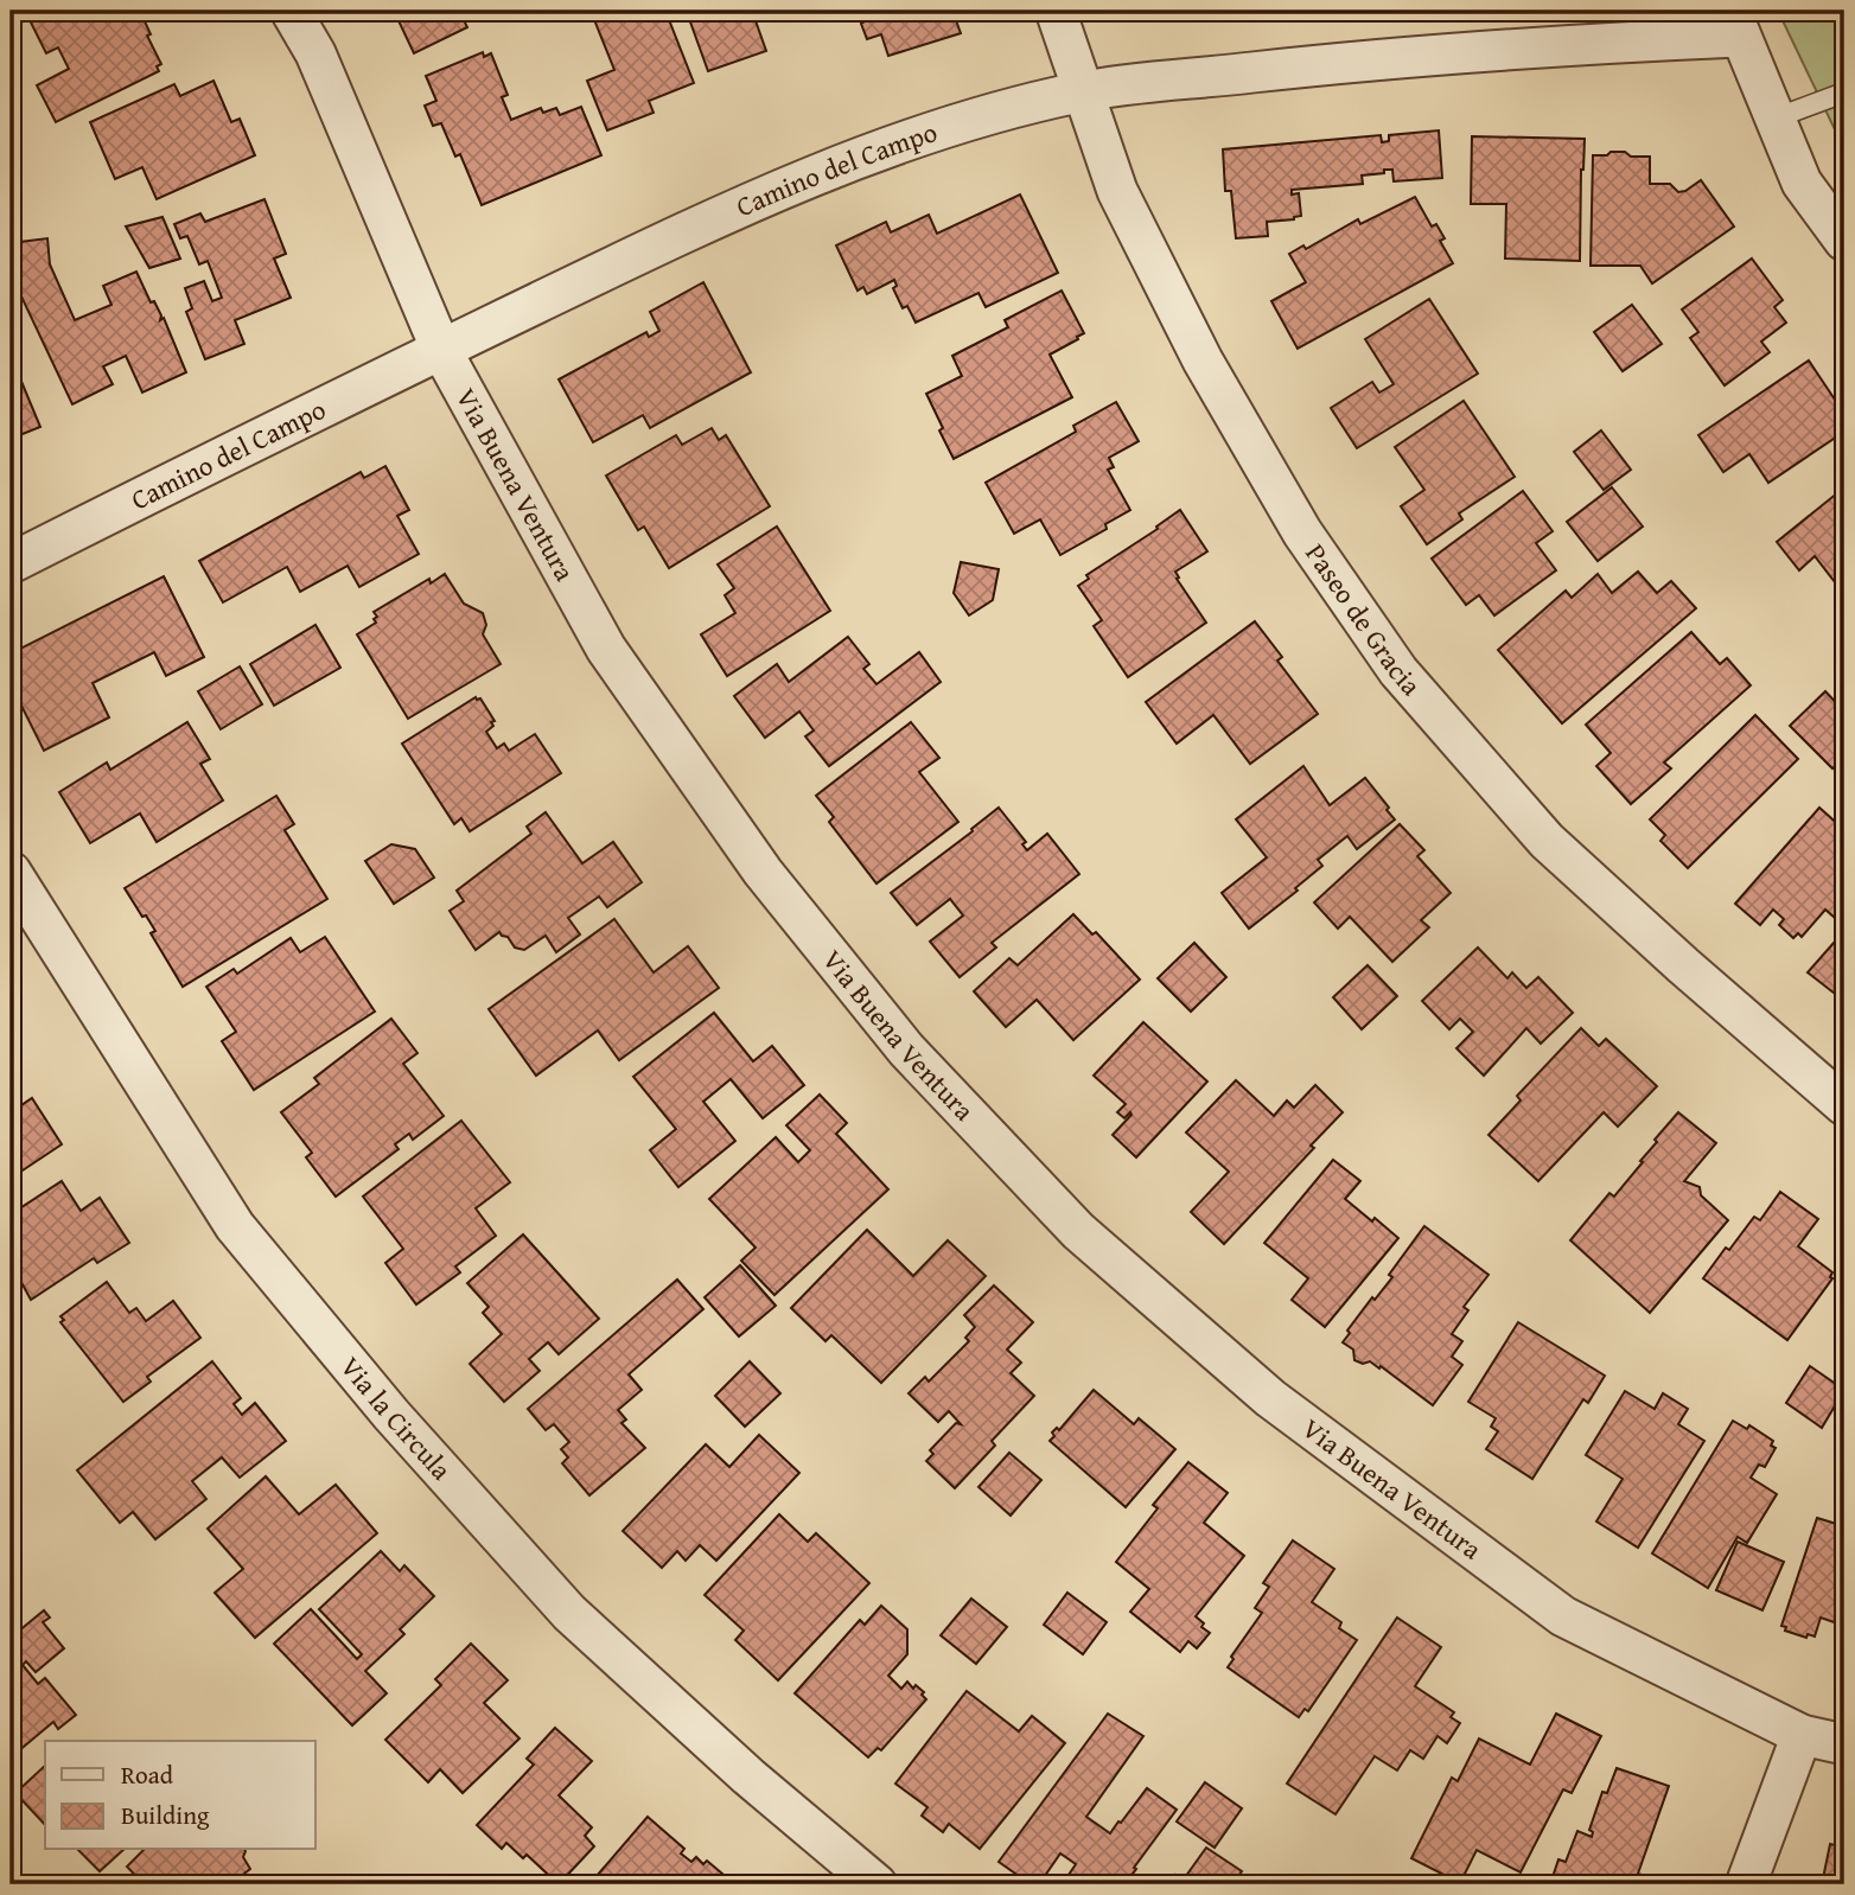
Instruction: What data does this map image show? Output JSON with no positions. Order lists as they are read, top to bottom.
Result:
{
  "streets": {
    "street": [
      "Camino del Campo",
      "Via Buena Ventura",
      "Paseo de Gracia",
      "Via la Circula"
    ]
  },
  "crossings": [
    ["Camino del Campo", "Via Buena Ventura"],
    ["Camino del Campo", "Paseo de Gracia"]
  ],
  "legend": ["Road", "Building"]
}
